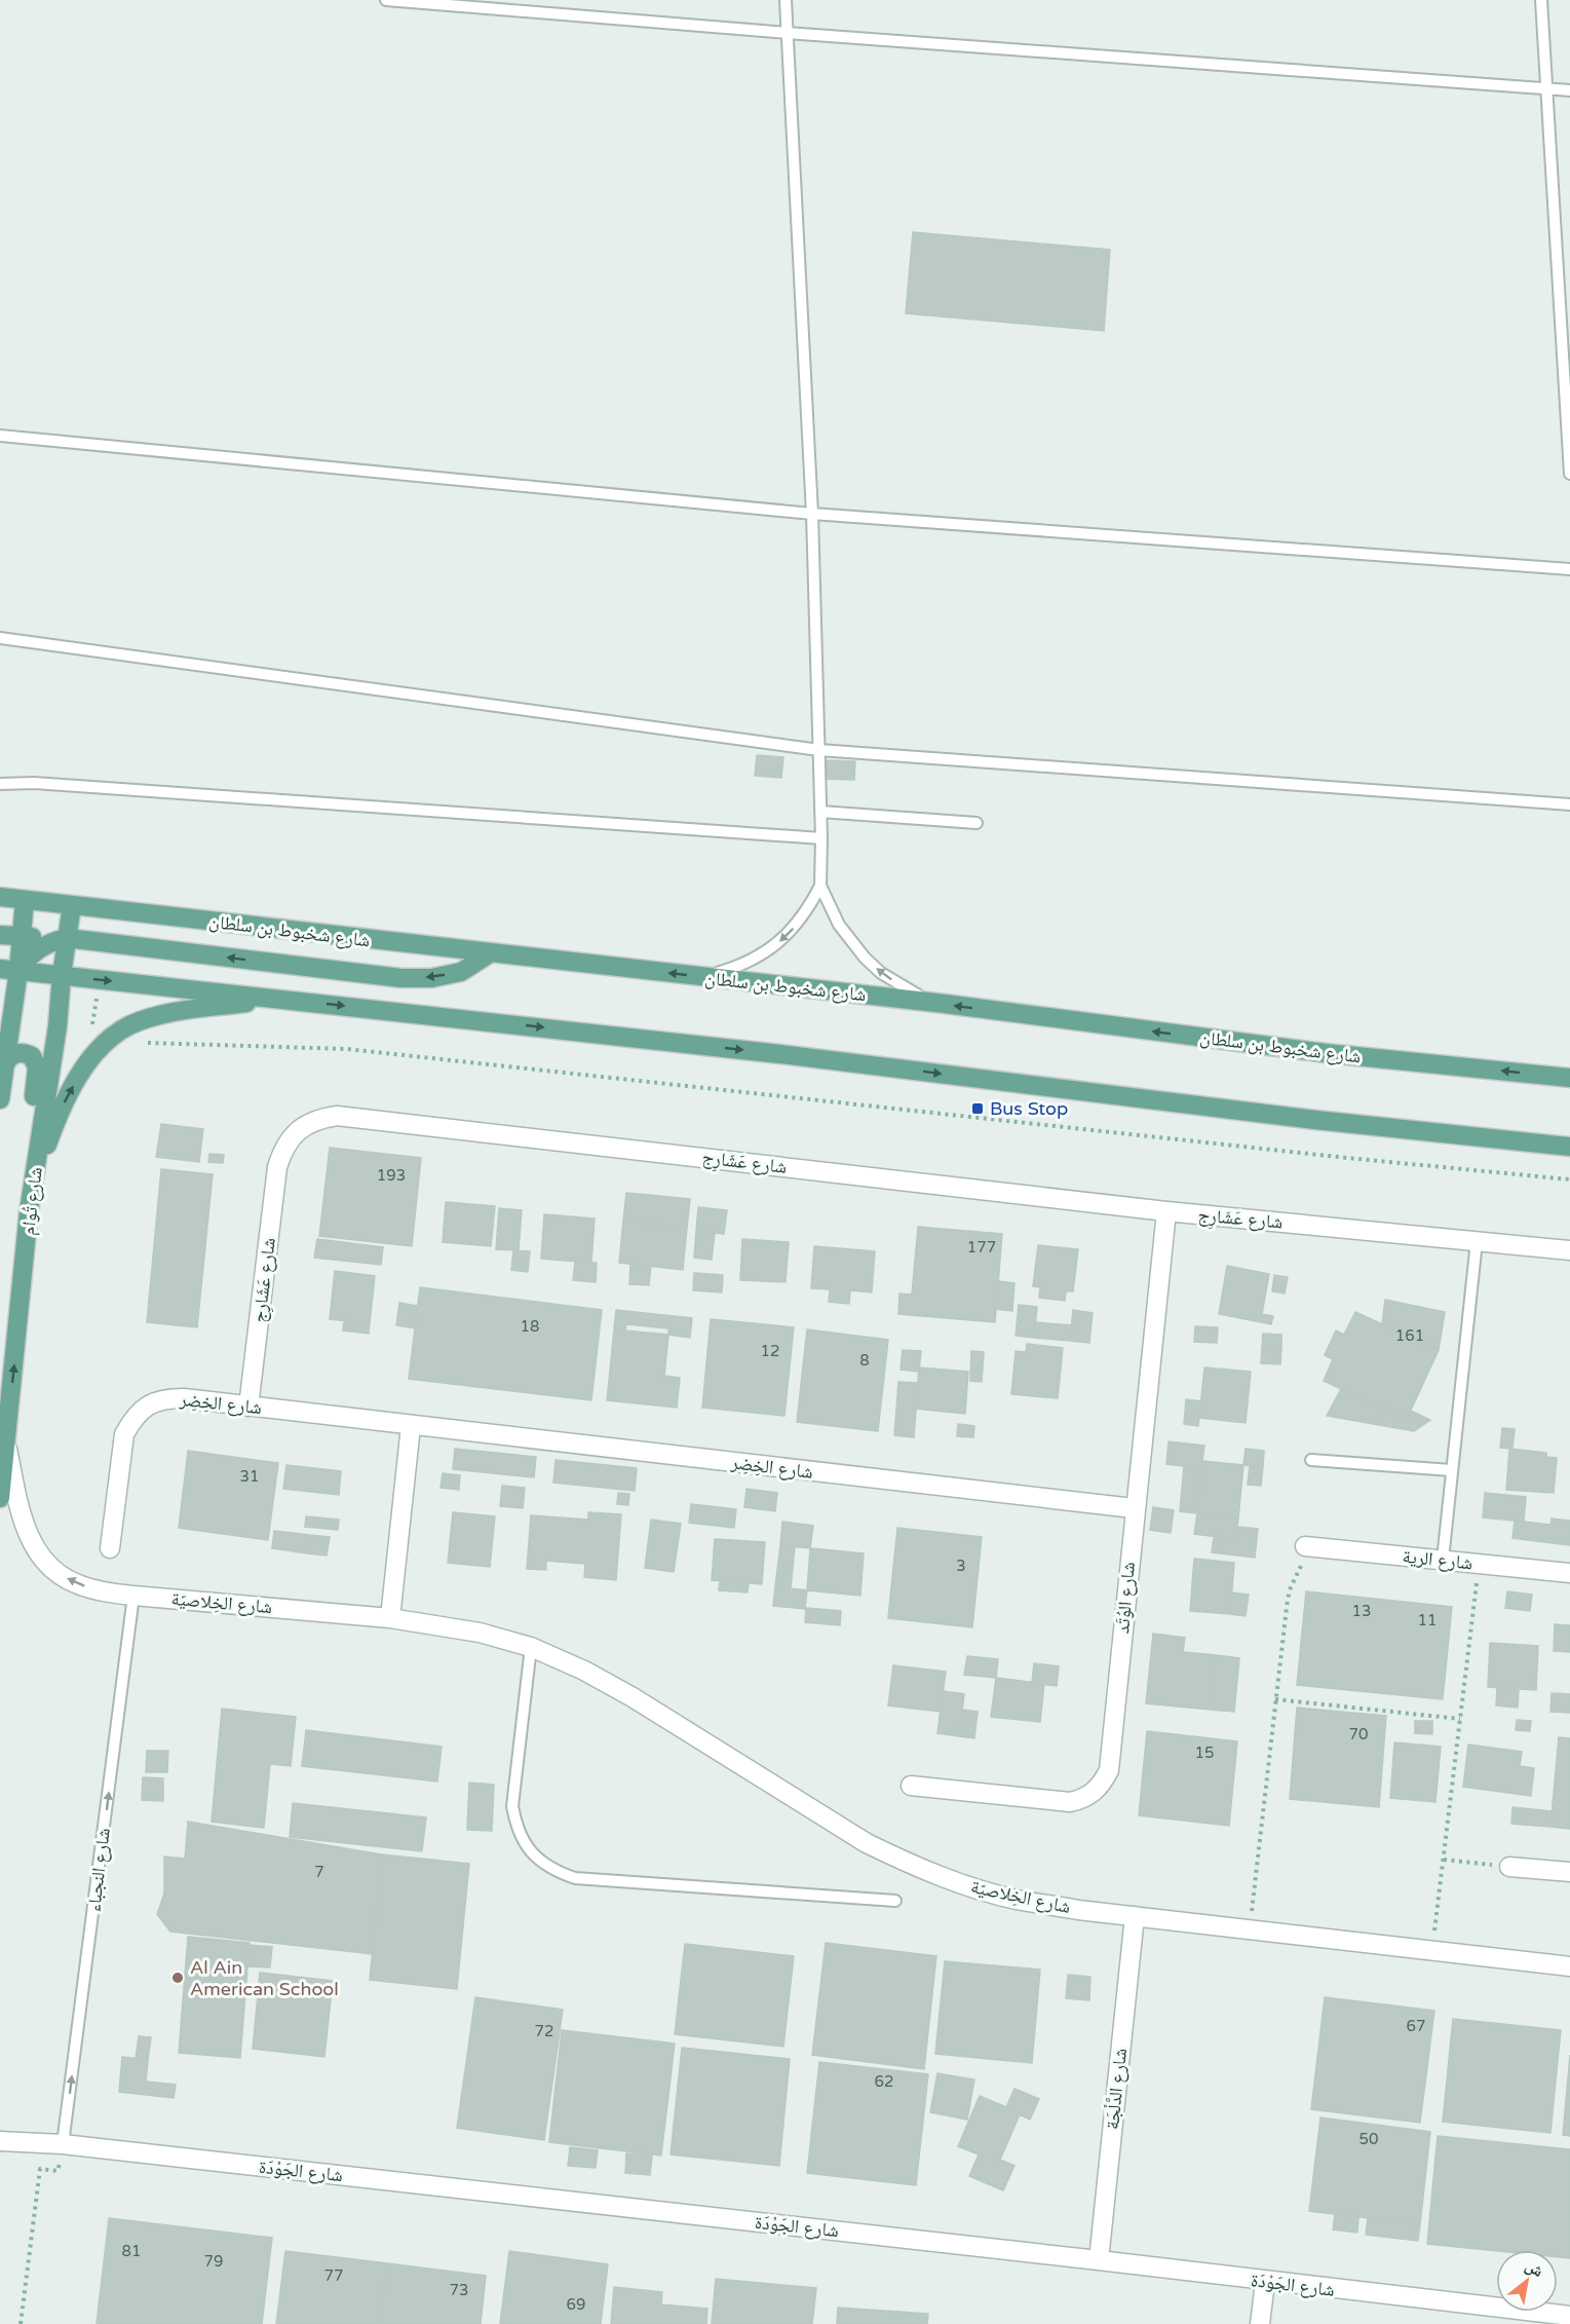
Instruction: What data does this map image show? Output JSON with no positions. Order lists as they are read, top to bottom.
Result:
{
  "streets": {
    "main road": ["شارع شخبوط بن سلطان", "شارع تُوام"],
    "street": [
      "شارع عَشَارِج",
      "شارع الخِضِر",
      "شارع الرية",
      "شارع الوُتَد",
      "شارع الخِلاصيّة",
      "شارع الدَّلْجَة",
      "شارع الجَوْدَة"
    ],
    "lane": ["شارع النجباء"]
  },
  "crossings": [
    ["شارع شخبوط بن سلطان", "شارع تُوام"],
    ["شارع عَشَارِج", "شارع الخِضِر"],
    ["شارع عَشَارِج", "شارع الوُتَد"],
    ["شارع تُوام", "شارع الخِلاصيّة"],
    ["شارع الخِضِر", "شارع الوُتَد"],
    ["شارع الخِلاصيّة", "شارع النجباء"],
    ["شارع الخِلاصيّة", "شارع الدَّلْجَة"],
    ["شارع النجباء", "شارع الجَوْدَة"],
    ["شارع الدَّلْجَة", "شارع الجَوْدَة"]
  ],
  "one_way": ["شارع تُوام", "شارع النجباء"],
  "places": {
    "transit": ["Bus Stop"],
    "other": ["Al Ain American School"]
  },
  "house_numbers": [
    "193",
    "177",
    "18",
    "161",
    "12",
    "8",
    "31",
    "3",
    "13",
    "11",
    "70",
    "15",
    "7",
    "67",
    "72",
    "62",
    "50",
    "81",
    "79",
    "77",
    "73",
    "69"
  ],
  "north": "top right"
}
